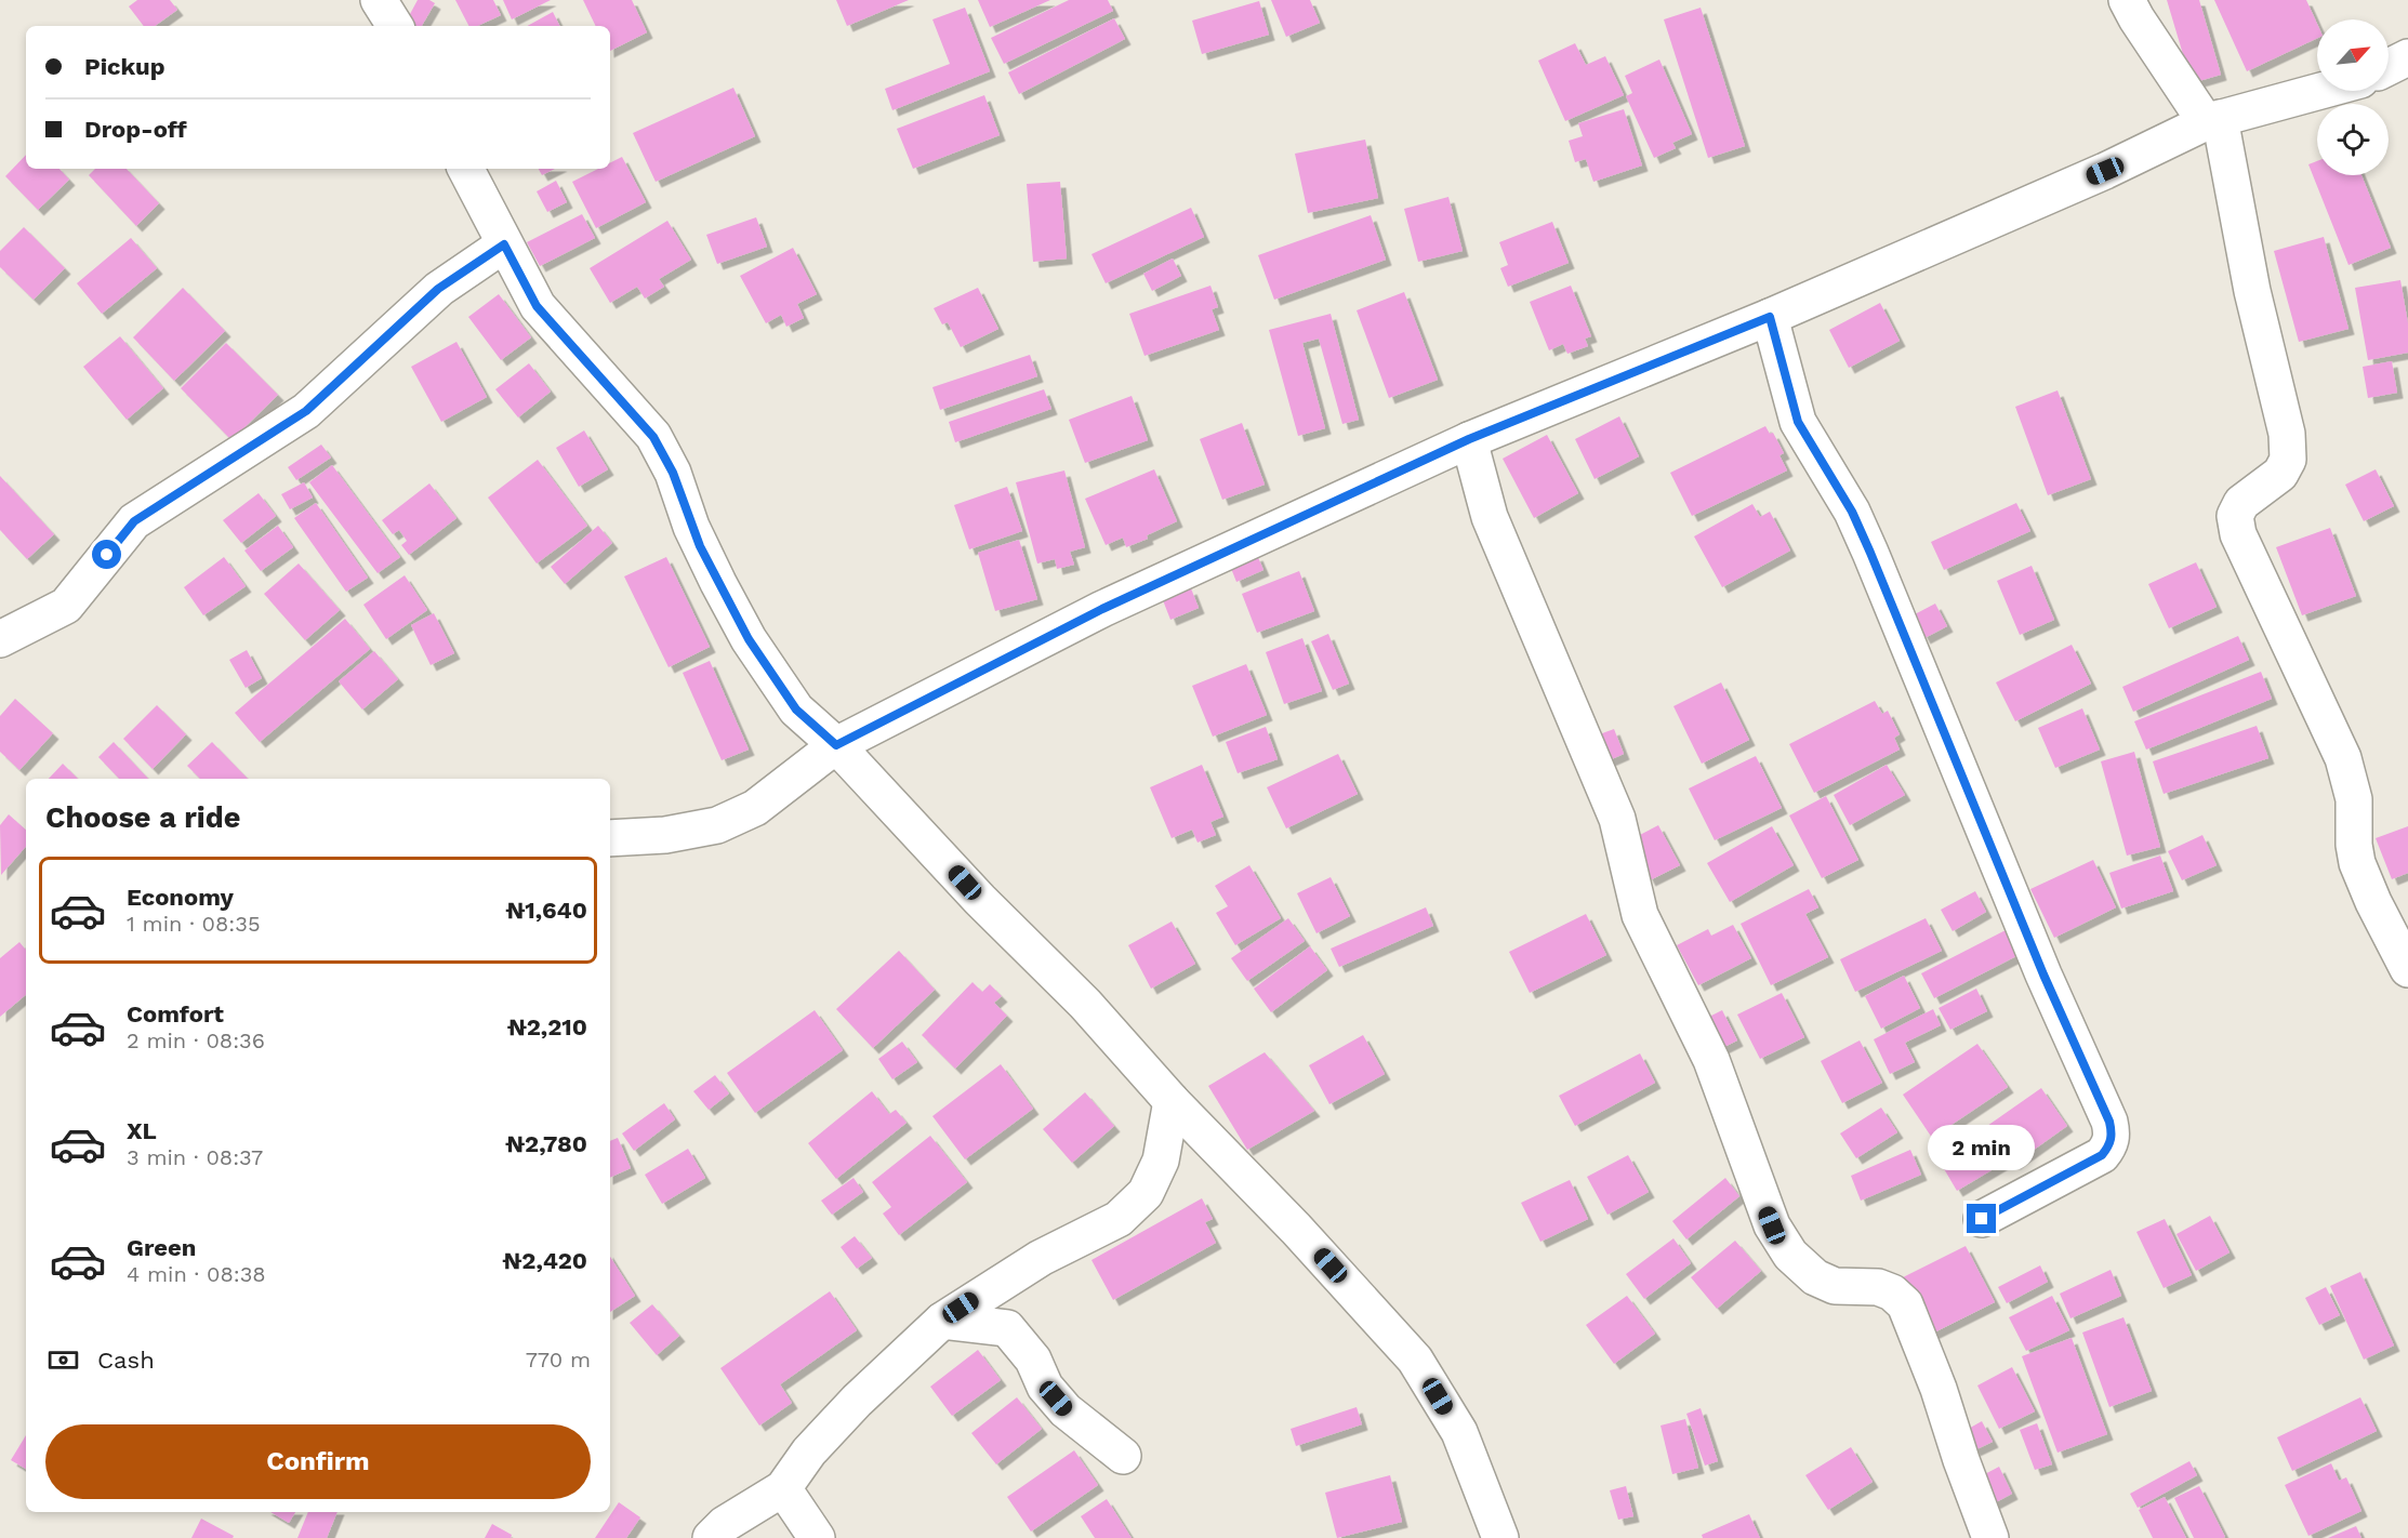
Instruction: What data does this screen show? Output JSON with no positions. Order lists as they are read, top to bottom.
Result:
{
  "north": "top right",
  "page": {
    "banner": ["Pickup", "Drop-off"],
    "heading": "Choose a ride",
    "list": [
      {
        "name": "Economy",
        "note": "1 min · 08:35",
        "value": "₦1,640"
      },
      {
        "name": "Comfort",
        "note": "2 min · 08:36",
        "value": "₦2,210"
      },
      {
        "name": "XL",
        "note": "3 min · 08:37",
        "value": "₦2,780"
      },
      {
        "name": "Green",
        "note": "4 min · 08:38",
        "value": "₦2,420"
      }
    ],
    "bubble": "2 min",
    "pay": ["Cash", "770 m"],
    "buttons": "Confirm"
  }
}
